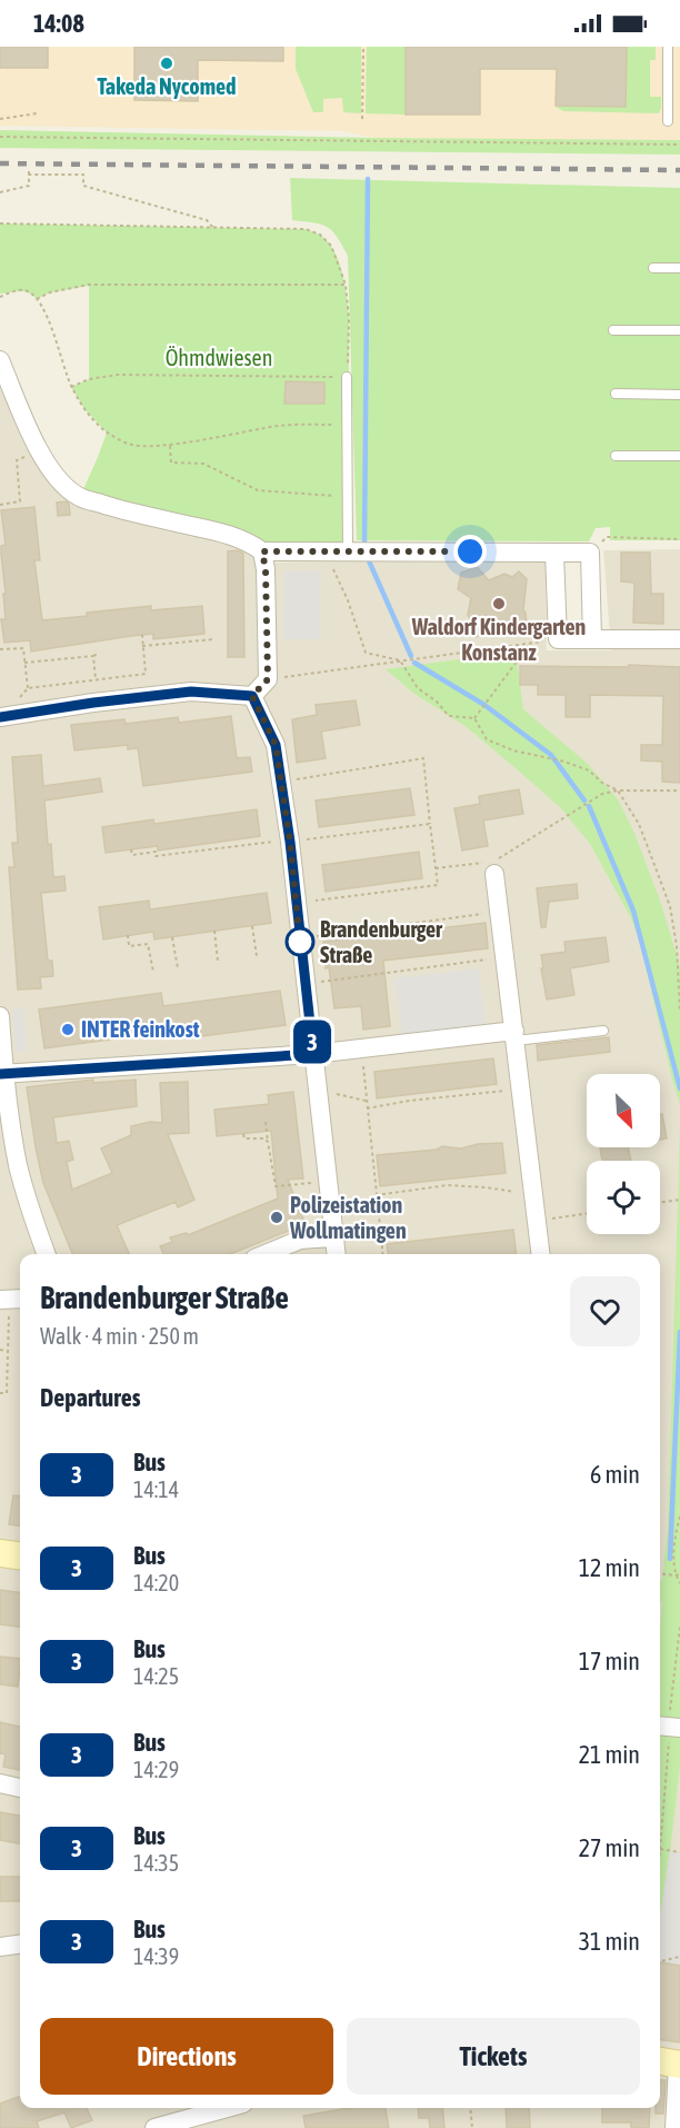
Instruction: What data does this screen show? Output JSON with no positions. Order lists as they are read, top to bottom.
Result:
{
  "parks": ["Öhmdwiesen"],
  "places": [
    "Takeda Nycomed",
    "Waldorf Kindergarten Konstanz",
    "Brandenburger Straße",
    "INTER feinkost",
    "Polizeistation Wollmatingen"
  ],
  "lines": ["bus line 3"],
  "north": "bottom right",
  "page": {
    "status": "14:08",
    "on_map": "3",
    "heading": [
      ["Brandenburger Straße", "Walk · 4 min · 250 m"],
      "Departures"
    ],
    "list": [
      {
        "mark": "3",
        "name": "Bus",
        "note": "14:14",
        "value": "6 min"
      },
      {
        "mark": "3",
        "name": "Bus",
        "note": "14:20",
        "value": "12 min"
      },
      {
        "mark": "3",
        "name": "Bus",
        "note": "14:25",
        "value": "17 min"
      },
      {
        "mark": "3",
        "name": "Bus",
        "note": "14:29",
        "value": "21 min"
      },
      {
        "mark": "3",
        "name": "Bus",
        "note": "14:35",
        "value": "27 min"
      },
      {
        "mark": "3",
        "name": "Bus",
        "note": "14:39",
        "value": "31 min"
      }
    ],
    "buttons": ["Directions", "Tickets"]
  }
}
